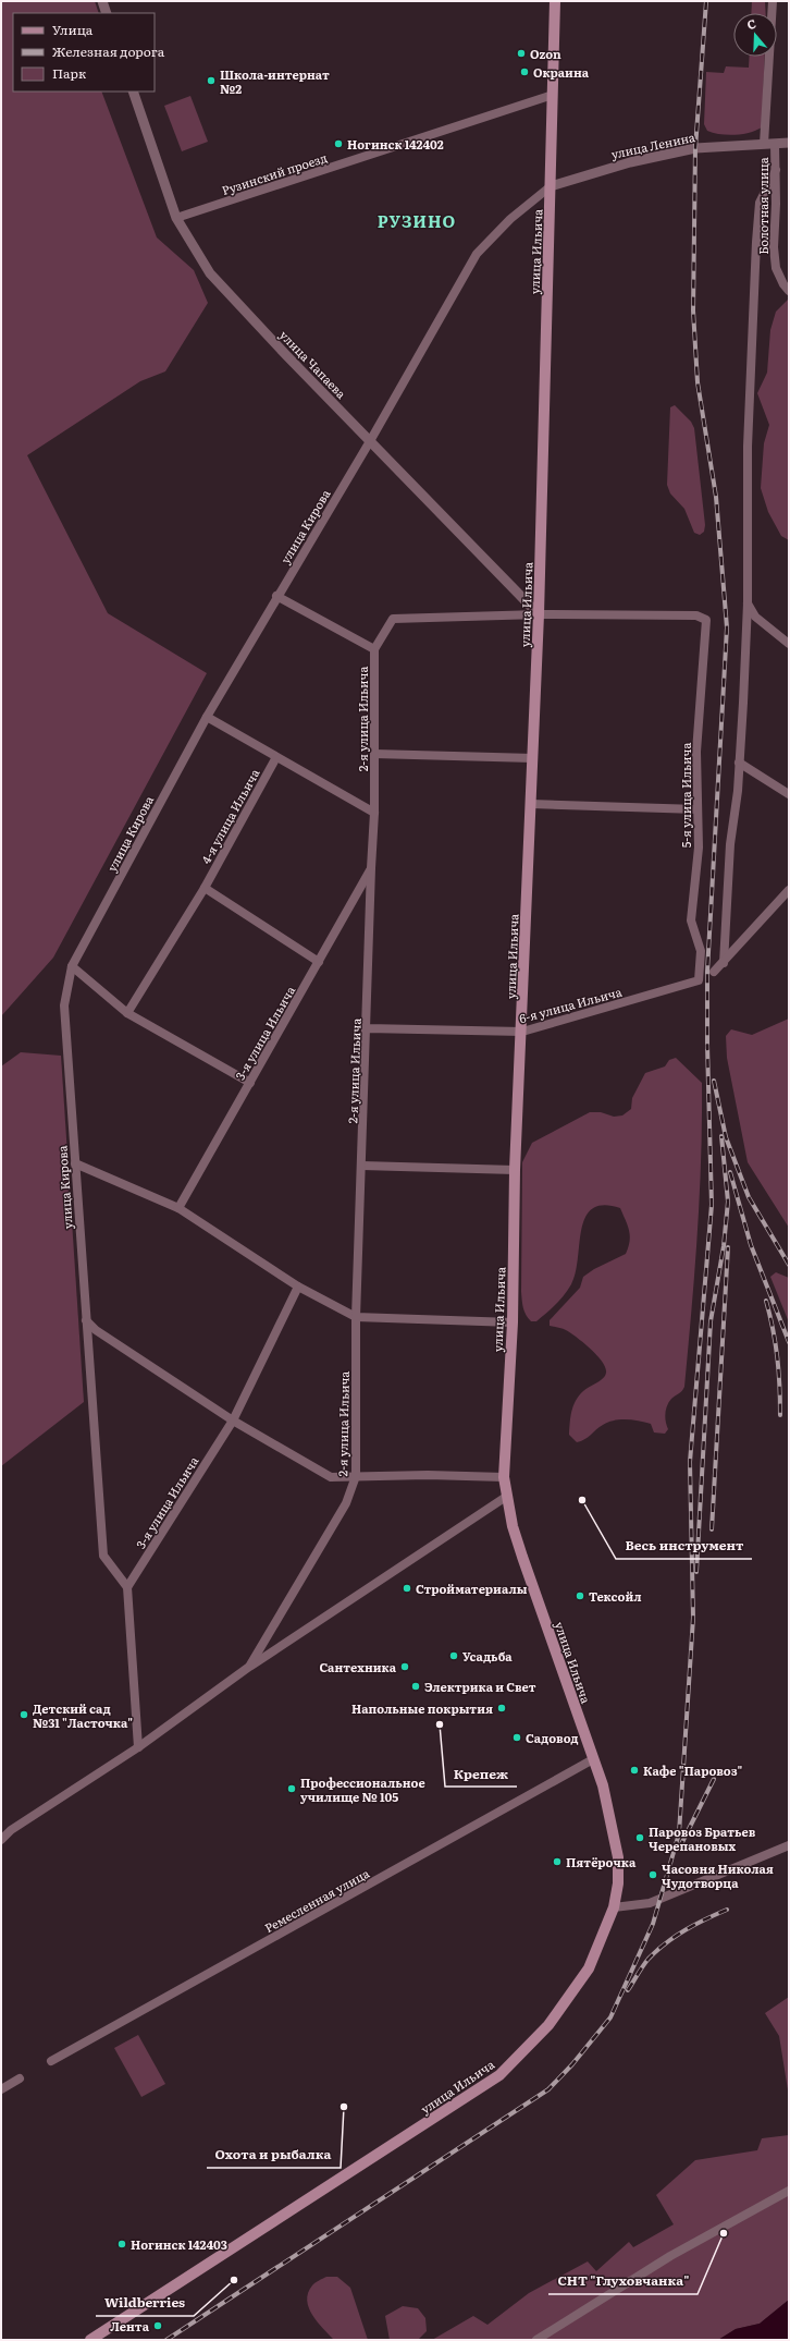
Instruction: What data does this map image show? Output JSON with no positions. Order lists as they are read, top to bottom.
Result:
{
  "streets": {
    "main road": ["улица Ильича"],
    "street": [
      "улица Ленина",
      "Рузинский проезд",
      "Болотная улица",
      "улица Чапаева",
      "улица Кирова",
      "2-я улица Ильича",
      "5-я улица Ильича",
      "4-я улица Ильича",
      "6-я улица Ильича",
      "3-я улица Ильича",
      "Ремесленная улица"
    ]
  },
  "crossings": [
    ["улица Ленина", "Болотная улица"],
    ["улица Ленина", "улица Ильича"],
    ["улица Ленина", "улица Кирова"],
    ["Рузинский проезд", "улица Ильича"],
    ["Рузинский проезд", "улица Чапаева"],
    ["улица Ильича", "улица Чапаева"],
    ["улица Ильича", "улица Кирова"],
    ["улица Ильича", "2-я улица Ильича"],
    ["улица Ильича", "6-я улица Ильича"],
    ["улица Ильича", "Ремесленная улица"],
    ["улица Чапаева", "улица Кирова"],
    ["улица Чапаева", "2-я улица Ильича"],
    ["улица Кирова", "3-я улица Ильича"],
    ["2-я улица Ильича", "5-я улица Ильича"],
    ["2-я улица Ильича", "6-я улица Ильича"],
    ["2-я улица Ильича", "3-я улица Ильича"],
    ["5-я улица Ильича", "6-я улица Ильича"]
  ],
  "districts": ["РУЗИНО"],
  "places": [
    "Ozon",
    "Окраина",
    "Школа-интернат №2",
    "Ногинск 142402",
    "Весь инструмент",
    "Стройматериалы",
    "Тексойл",
    "Усадьба",
    "Сантехника",
    "Электрика и Свет",
    "Напольные покрытия",
    "Детский сад №31 \"Ласточка\"",
    "Крепеж",
    "Садовод",
    "Кафе \"Паровоз\"",
    "Профессиональное училище № 105",
    "Паровоз Братьев Черепановых",
    "Пятёрочка",
    "Часовня Николая Чудотворца",
    "Охота и рыбалка",
    "СНТ \"Глуховчанка\"",
    "Ногинск 142403",
    "Wildberries",
    "Лента"
  ],
  "legend": ["Улица", "Железная дорога", "Парк"],
  "north": "top"
}
